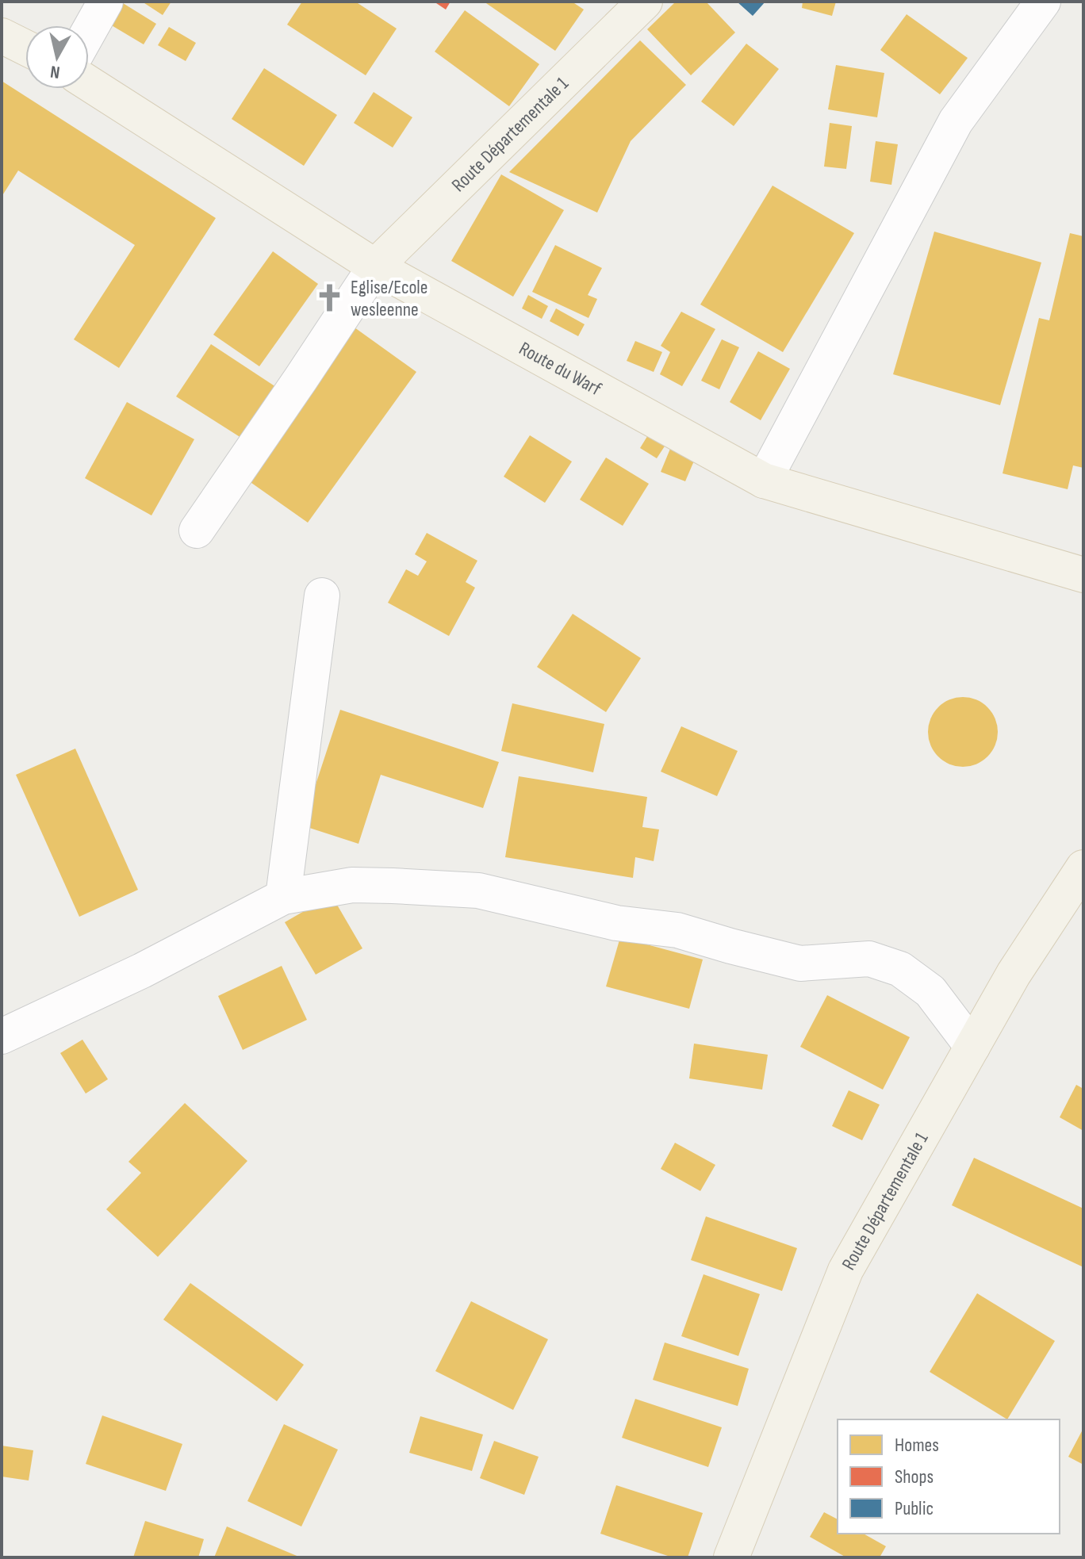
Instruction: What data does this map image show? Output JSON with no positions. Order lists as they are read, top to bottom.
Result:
{
  "streets": {
    "main road": ["Route Départementale 1", "Route du Warf"]
  },
  "crossings": [
    ["Route Départementale 1", "Route du Warf"]
  ],
  "places": {
    "church": ["Eglise/Ecole wesleenne"]
  },
  "legend": ["Homes", "Shops", "Public"],
  "north": "bottom"
}
